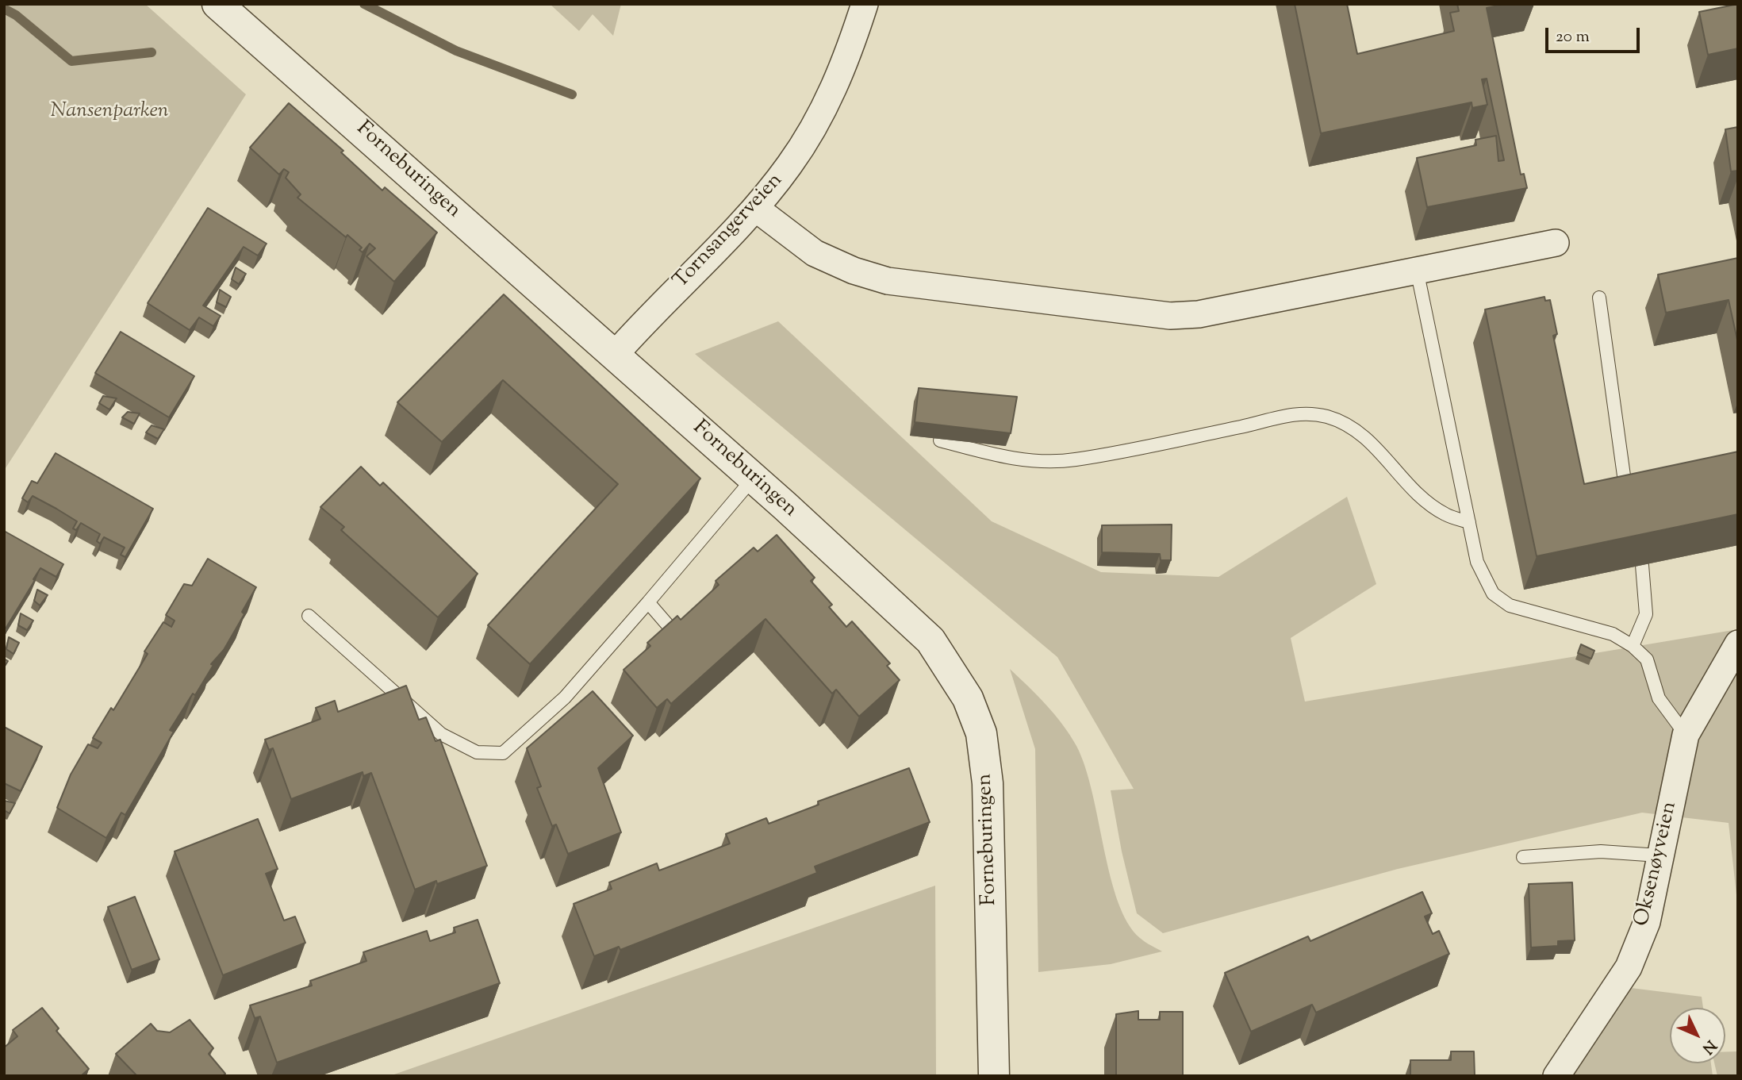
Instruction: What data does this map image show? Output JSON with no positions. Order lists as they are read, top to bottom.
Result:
{
  "streets": {
    "street": ["Forneburingen", "Tornsangerveien", "Oksenøyveien"]
  },
  "crossings": [
    ["Forneburingen", "Tornsangerveien"]
  ],
  "parks": ["Nansenparken"],
  "scale_bar": "20 m",
  "north": "bottom right"
}
